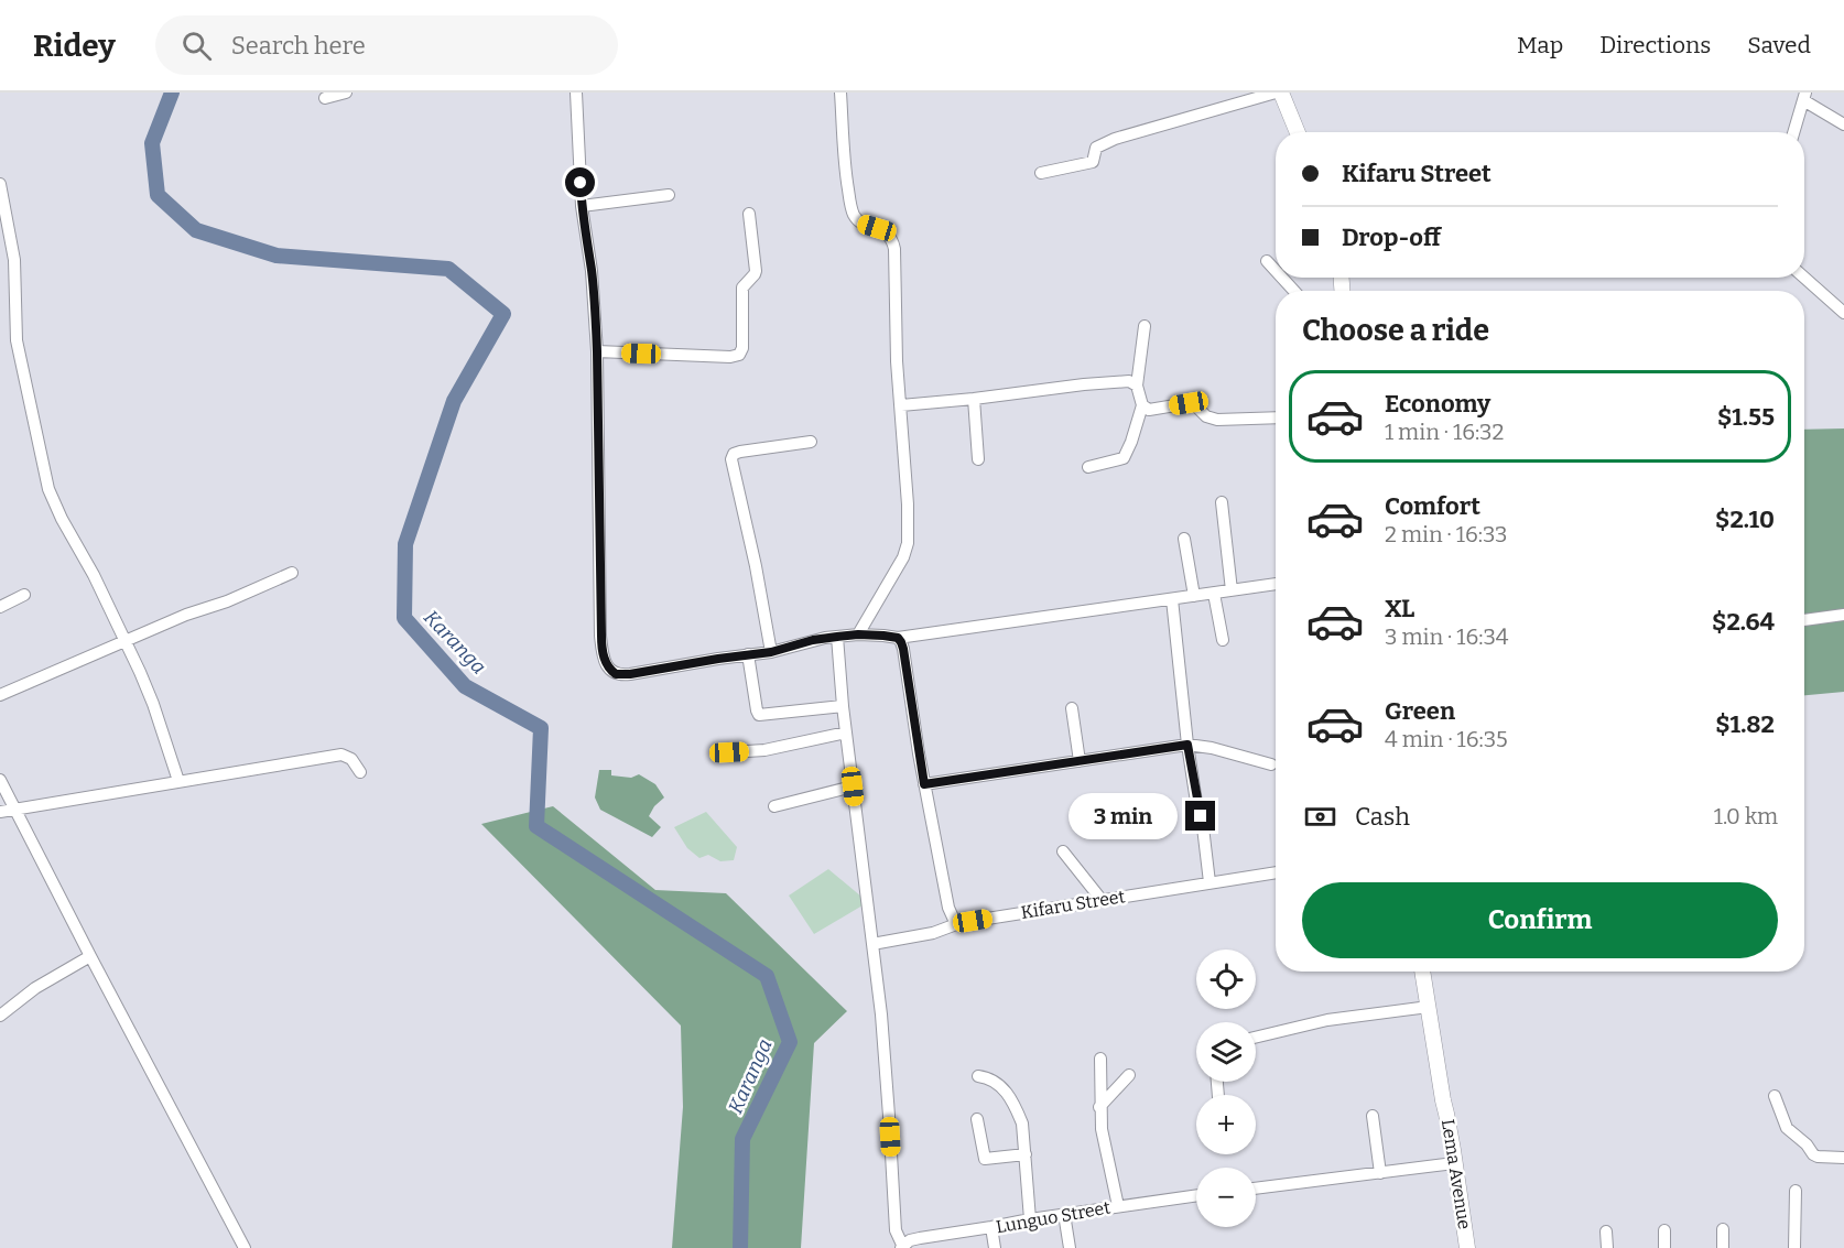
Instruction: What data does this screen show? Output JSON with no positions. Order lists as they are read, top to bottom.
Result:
{
  "streets": {
    "main road": ["Lema Avenue"],
    "street": ["Kifaru Street", "Lunguo Street"]
  },
  "water": ["Karanga"],
  "page": {
    "header": "Ridey",
    "search": "Search here",
    "nav": ["Map", "Directions", "Saved"],
    "banner": ["Kifaru Street", "Drop-off"],
    "heading": "Choose a ride",
    "list": [
      {
        "name": "Economy",
        "note": "1 min · 16:32",
        "value": "$1.55"
      },
      {
        "name": "Comfort",
        "note": "2 min · 16:33",
        "value": "$2.10"
      },
      {
        "name": "XL",
        "note": "3 min · 16:34",
        "value": "$2.64"
      },
      {
        "name": "Green",
        "note": "4 min · 16:35",
        "value": "$1.82"
      }
    ],
    "pay": ["Cash", "1.0 km"],
    "bubble": "3 min",
    "buttons": "Confirm",
    "map_buttons": ["+", "−"]
  }
}
